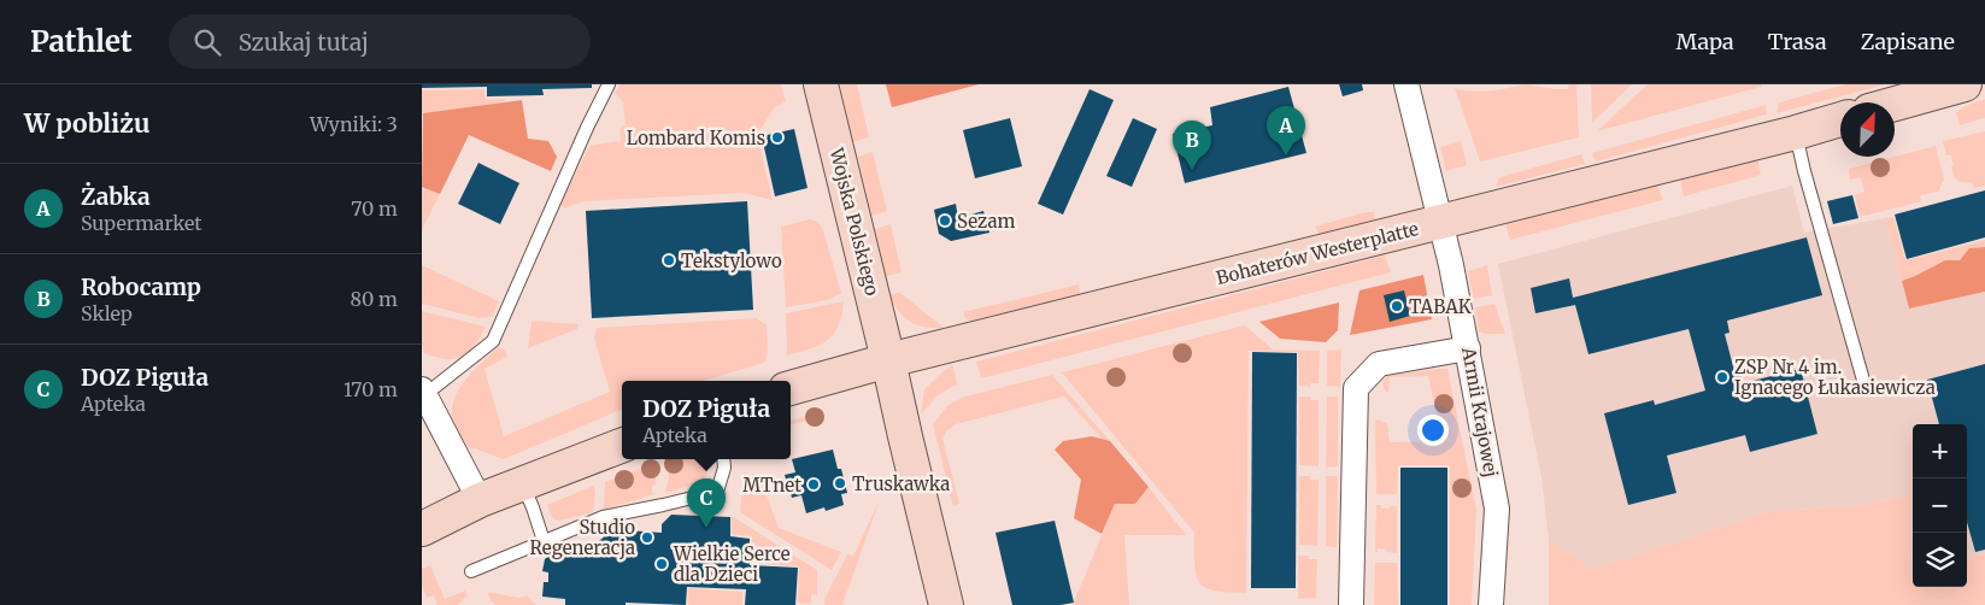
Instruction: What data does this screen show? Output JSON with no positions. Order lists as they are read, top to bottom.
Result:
{
  "streets": {
    "street": ["Wojska Polskiego", "Bohaterów Westerplatte", "Armii Krajowej"]
  },
  "crossings": [
    ["Wojska Polskiego", "Bohaterów Westerplatte"],
    ["Bohaterów Westerplatte", "Armii Krajowej"]
  ],
  "places": [
    "Lombard Komis",
    "Sezam",
    "Tekstylowo",
    "TABAK",
    "ZSP Nr 4 im. Ignacego Łukasiewicza",
    "Truskawka",
    "MTnet",
    "Studio Regeneracja",
    "Wielkie Serce dla Dzieci"
  ],
  "north": "top right",
  "page": {
    "header": "Pathlet",
    "search": "Szukaj tutaj",
    "nav": ["Mapa", "Trasa", "Zapisane"],
    "heading": ["W pobliżu", "Wyniki: 3"],
    "pins": ["A", "B", "C"],
    "list": [
      {
        "mark": "A",
        "name": "Żabka",
        "note": "Supermarket",
        "value": "70 m"
      },
      {
        "mark": "B",
        "name": "Robocamp",
        "note": "Sklep",
        "value": "80 m"
      },
      {
        "mark": "C",
        "name": "DOZ Piguła",
        "note": "Apteka",
        "value": "170 m"
      }
    ],
    "popup": ["DOZ Piguła", "Apteka"],
    "map_buttons": ["+", "−"]
  }
}
